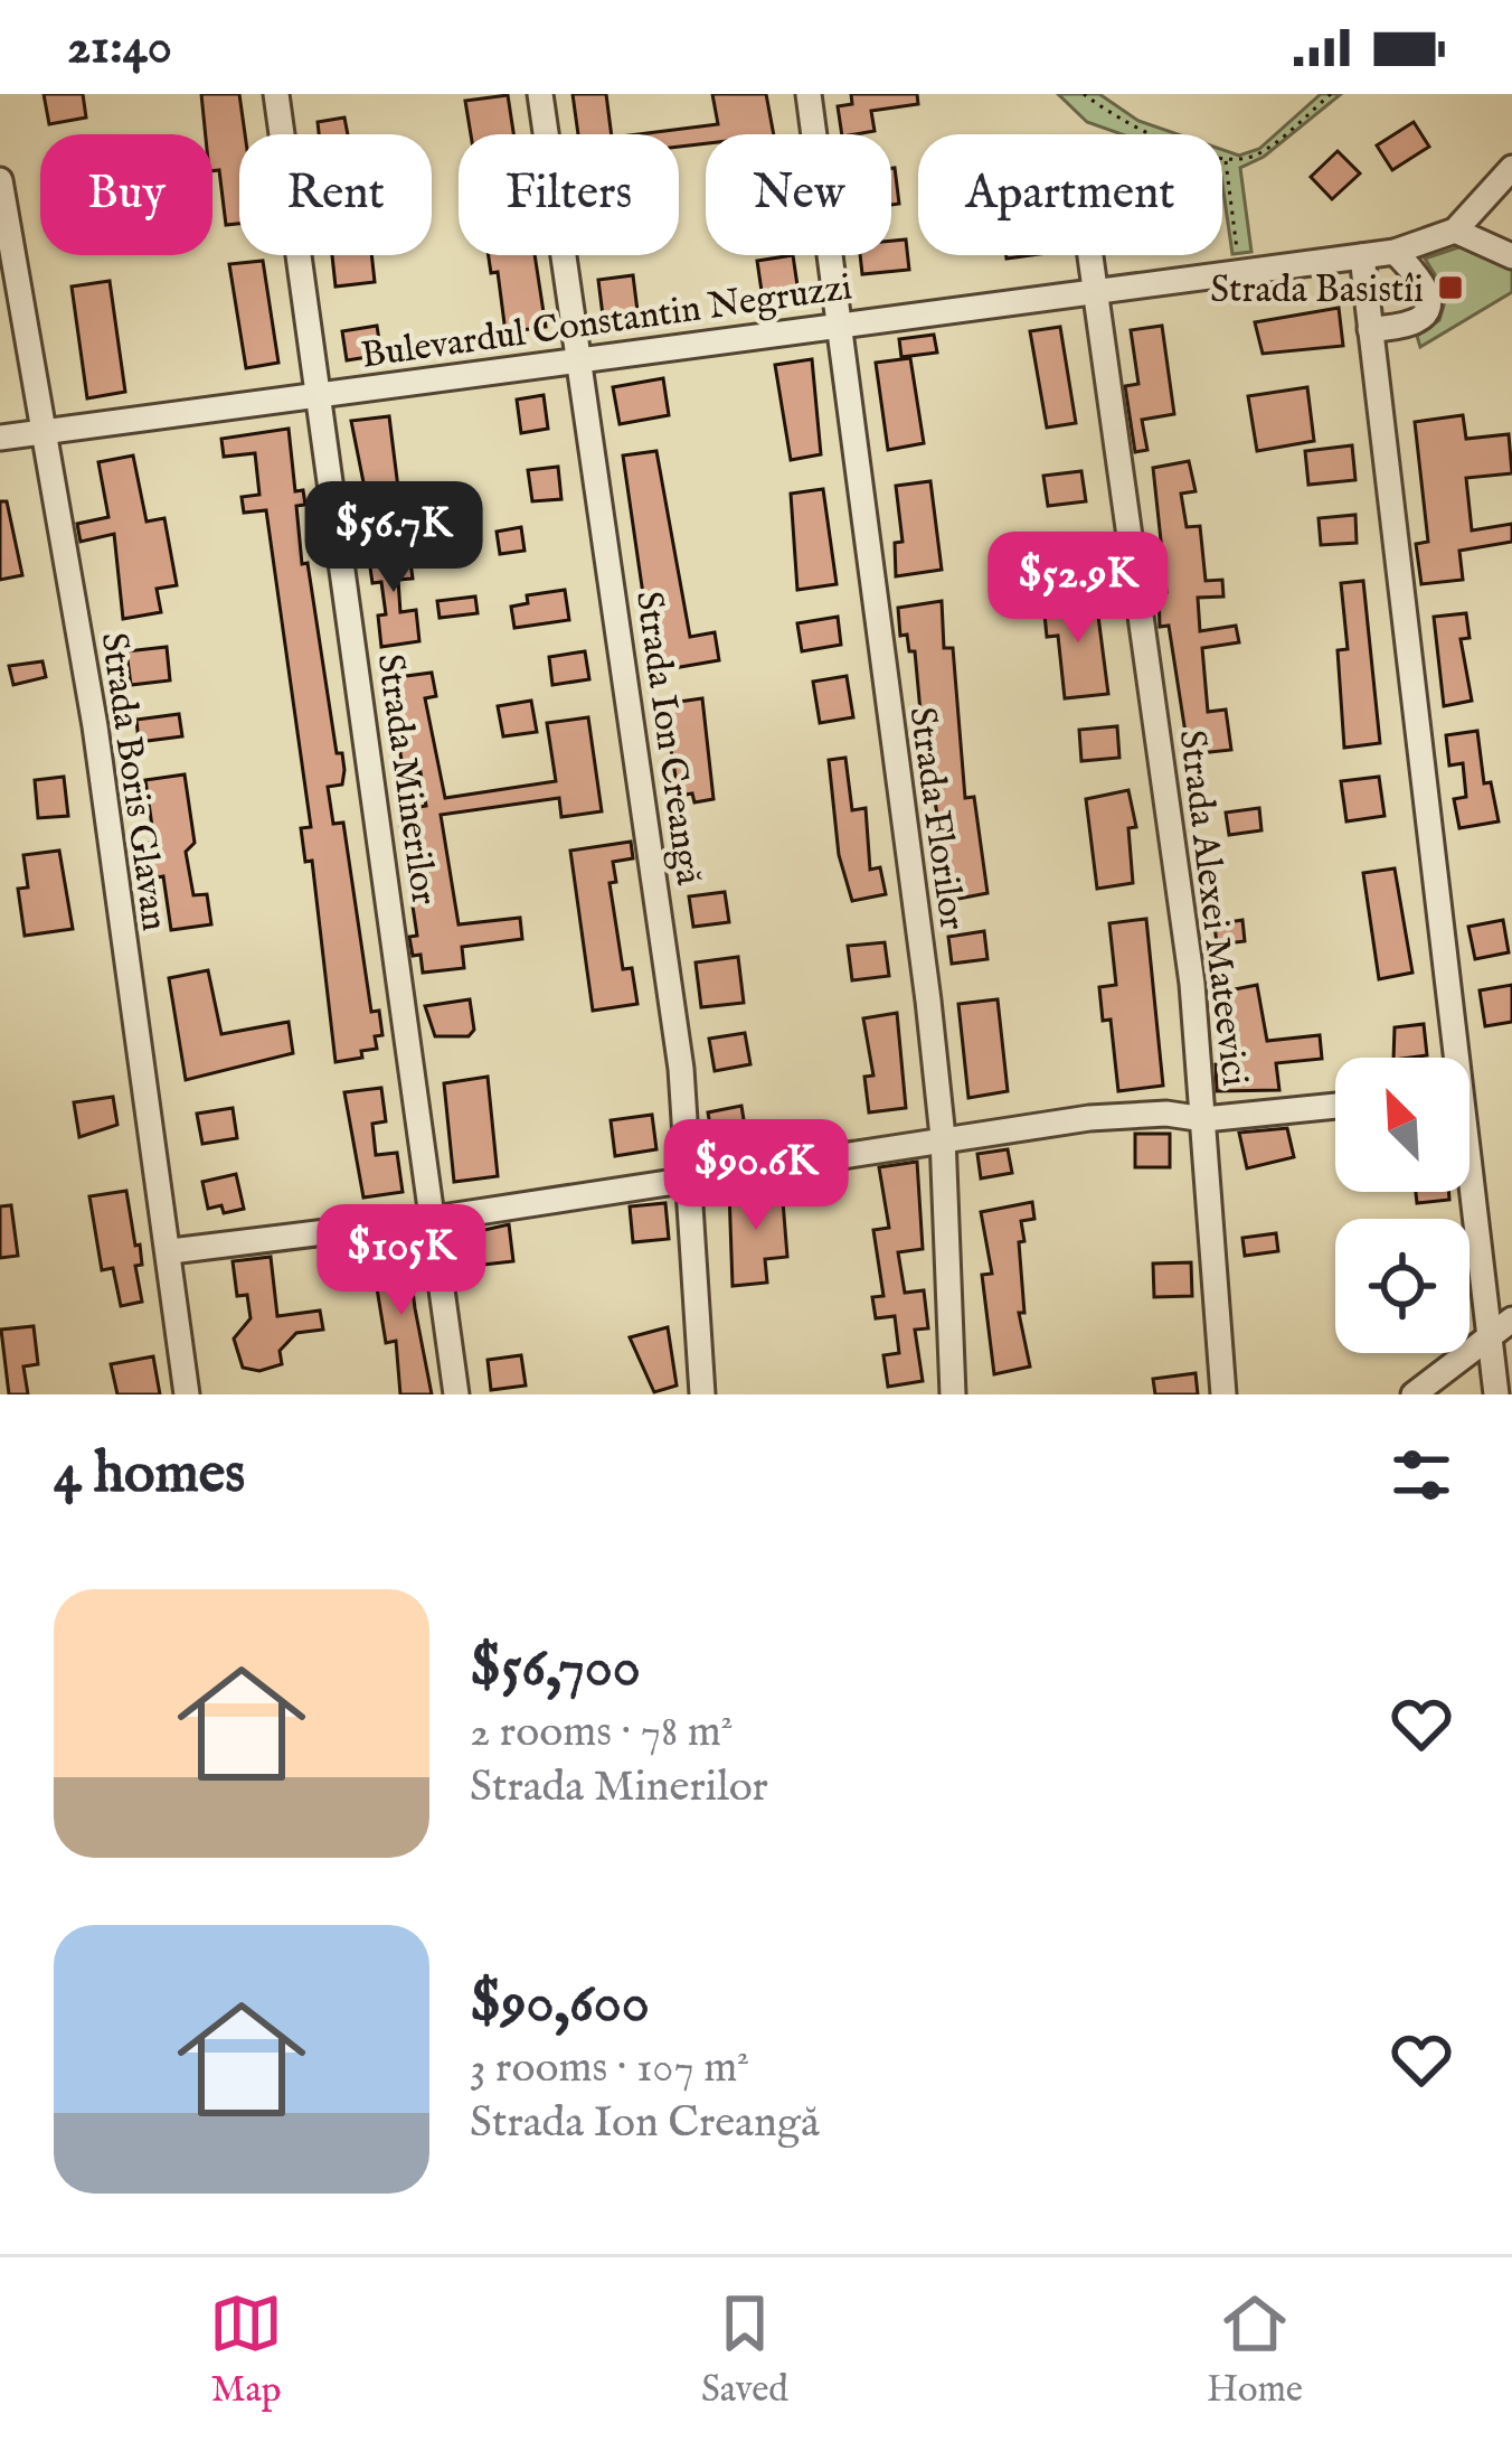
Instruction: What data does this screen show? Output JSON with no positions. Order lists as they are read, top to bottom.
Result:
{
  "streets": {
    "street": [
      "Bulevardul Constantin Negruzzi",
      "Strada Ion Creangă",
      "Strada Minerilor",
      "Strada Boris Glavan",
      "Strada Florilor",
      "Strada Alexei Mateevici"
    ]
  },
  "crossings": [
    ["Bulevardul Constantin Negruzzi", "Strada Ion Creangă"],
    ["Bulevardul Constantin Negruzzi", "Strada Minerilor"],
    ["Bulevardul Constantin Negruzzi", "Strada Boris Glavan"],
    ["Bulevardul Constantin Negruzzi", "Strada Florilor"],
    ["Bulevardul Constantin Negruzzi", "Strada Alexei Mateevici"]
  ],
  "places": {
    "transit": ["Strada Basistîi"]
  },
  "north": "top left",
  "page": {
    "status": "21:40",
    "chip": [
      "Buy",
      "Rent",
      "Filters",
      "New",
      "Apartment"
    ],
    "price": [
      "$56.7K",
      "$52.9K",
      "$90.6K",
      "$105K"
    ],
    "heading": "4 homes",
    "list": [
      {
        "name": "$56,700",
        "note": "2 rooms · 78 m² · Strada Minerilor"
      },
      {
        "name": "$90,600",
        "note": "3 rooms · 107 m² · Strada Ion Creangă"
      }
    ],
    "tabs": ["Map", "Saved", "Home"]
  }
}
